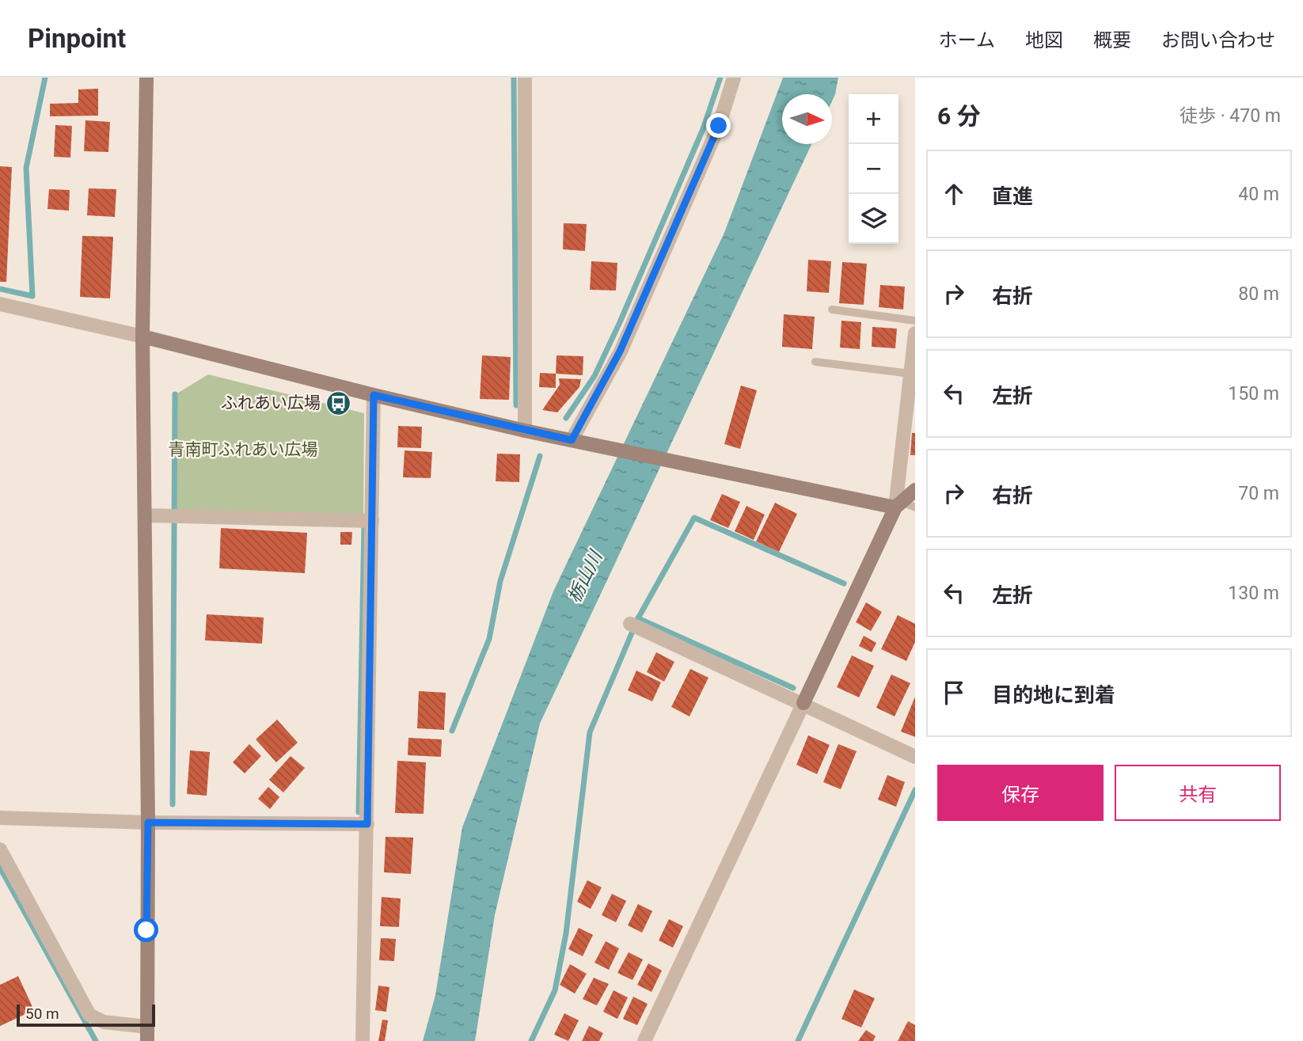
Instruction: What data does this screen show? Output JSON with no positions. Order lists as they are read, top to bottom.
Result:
{
  "water": ["栃山川"],
  "parks": ["青南町ふれあい広場"],
  "places": {
    "bus stop": ["ふれあい広場"]
  },
  "scale_bar": "50 m",
  "north": "right",
  "page": {
    "header": "Pinpoint",
    "nav": [
      "ホーム",
      "地図",
      "概要",
      "お問い合わせ"
    ],
    "heading": ["6 分", "徒歩 · 470 m"],
    "map_buttons": ["+", "−"],
    "list": [
      ["直進", "40 m"],
      ["右折", "80 m"],
      ["左折", "150 m"],
      ["右折", "70 m"],
      ["左折", "130 m"],
      "目的地に到着"
    ],
    "buttons": ["保存", "共有"],
    "scale": "50 m"
  }
}
